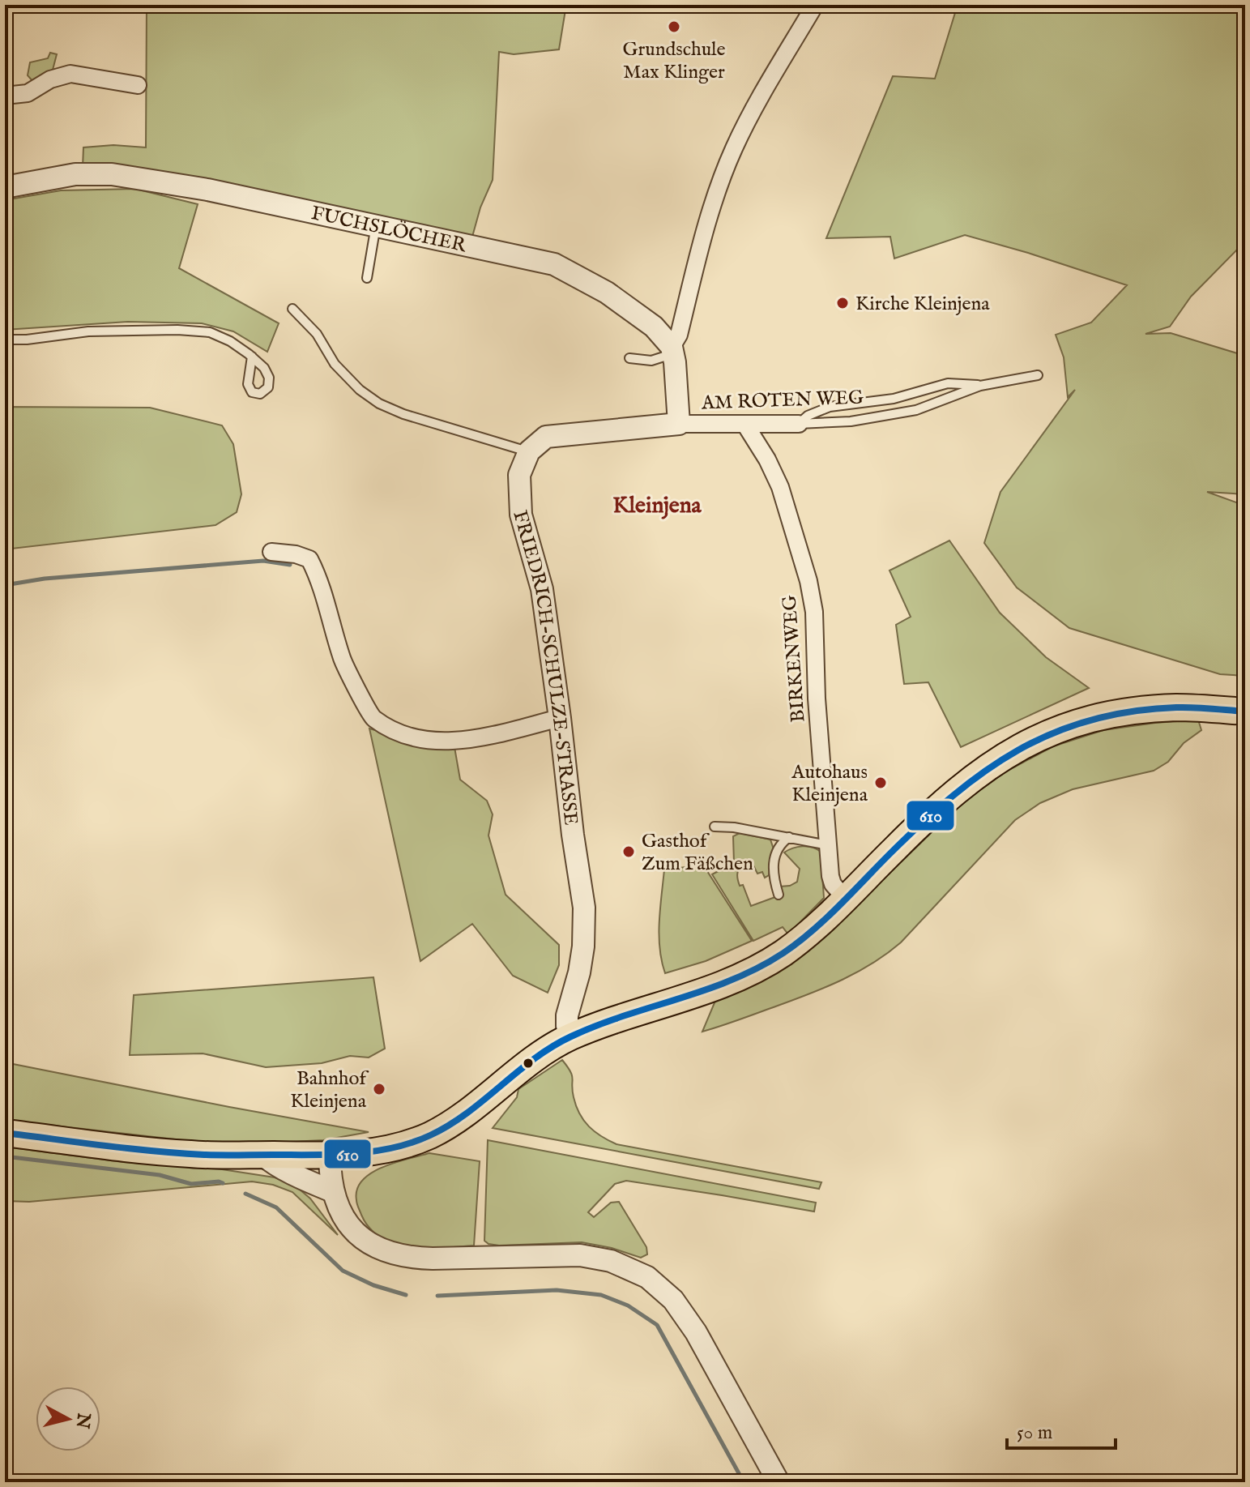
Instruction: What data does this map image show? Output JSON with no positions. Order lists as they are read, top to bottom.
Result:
{
  "streets": {
    "street": [
      "FUCHSLÖCHER",
      "AM ROTEN WEG",
      "BIRKENWEG",
      "FRIEDRICH-SCHULZE-STRASSE"
    ]
  },
  "crossings": [
    ["AM ROTEN WEG", "BIRKENWEG"]
  ],
  "districts": ["Kleinjena"],
  "places": [
    "Grundschule Max Klinger",
    "Kirche Kleinjena",
    "Autohaus Kleinjena",
    "Gasthof Zum Fäßchen",
    "Bahnhof Kleinjena"
  ],
  "lines": ["transit line 610"],
  "scale_bar": "50 m",
  "north": "right"
}
